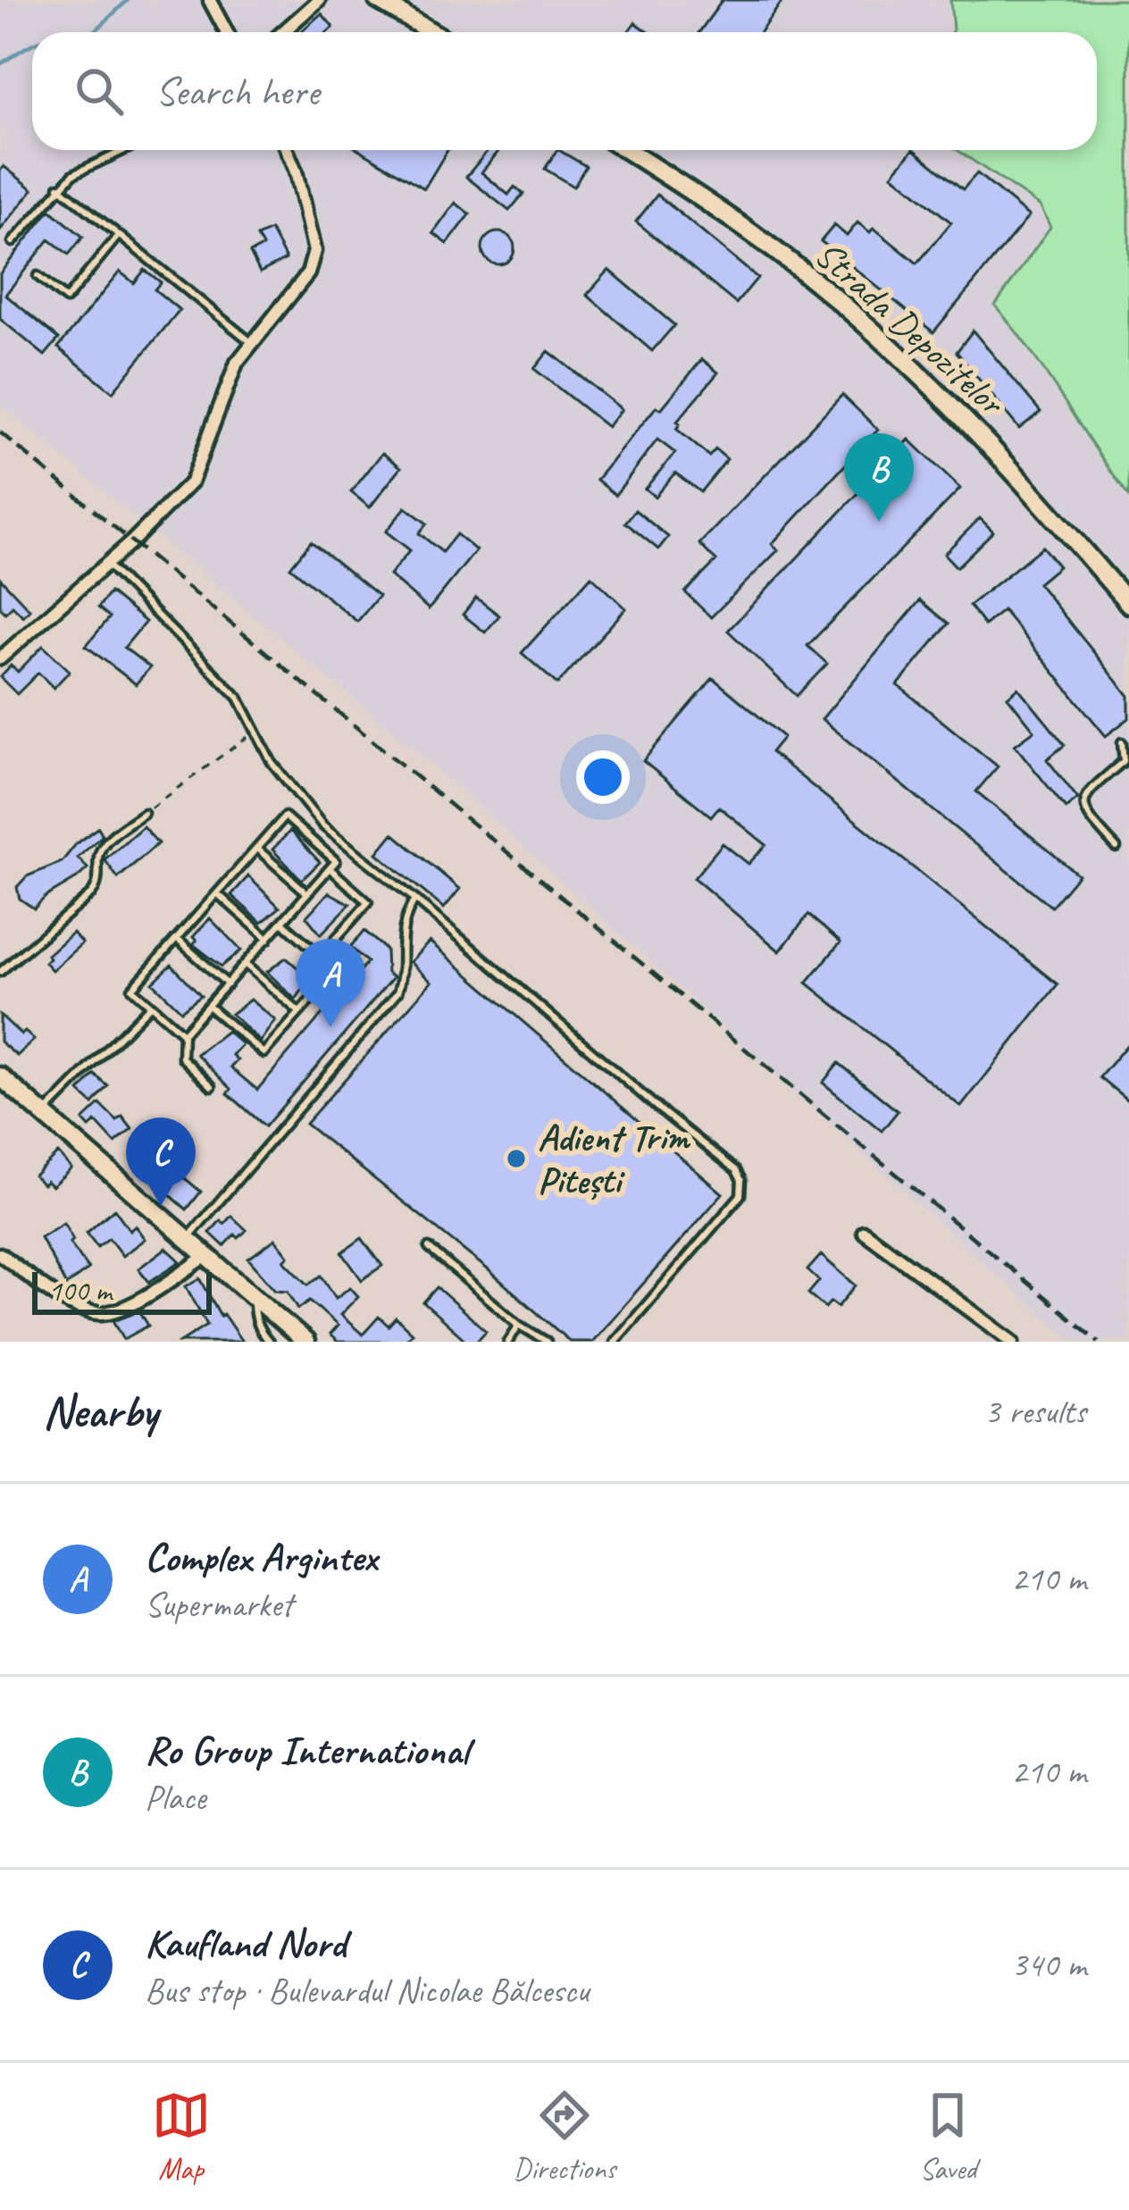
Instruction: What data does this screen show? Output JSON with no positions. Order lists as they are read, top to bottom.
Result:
{
  "streets": {
    "main road": ["Strada Depozitelor"]
  },
  "places": ["Adient Trim Pitești"],
  "scale_bar": "100 m",
  "page": {
    "search": "Search here",
    "pins": ["B", "A", "C"],
    "scale": "100 m",
    "heading": ["Nearby", "3 results"],
    "list": [
      {
        "mark": "A",
        "name": "Complex Argintex",
        "note": "Supermarket",
        "value": "210 m"
      },
      {
        "mark": "B",
        "name": "Ro Group International",
        "note": "Place",
        "value": "210 m"
      },
      {
        "mark": "C",
        "name": "Kaufland Nord",
        "note": "Bus stop · Bulevardul Nicolae Bălcescu",
        "value": "340 m"
      }
    ],
    "nav": ["Map", "Directions", "Saved"]
  }
}
